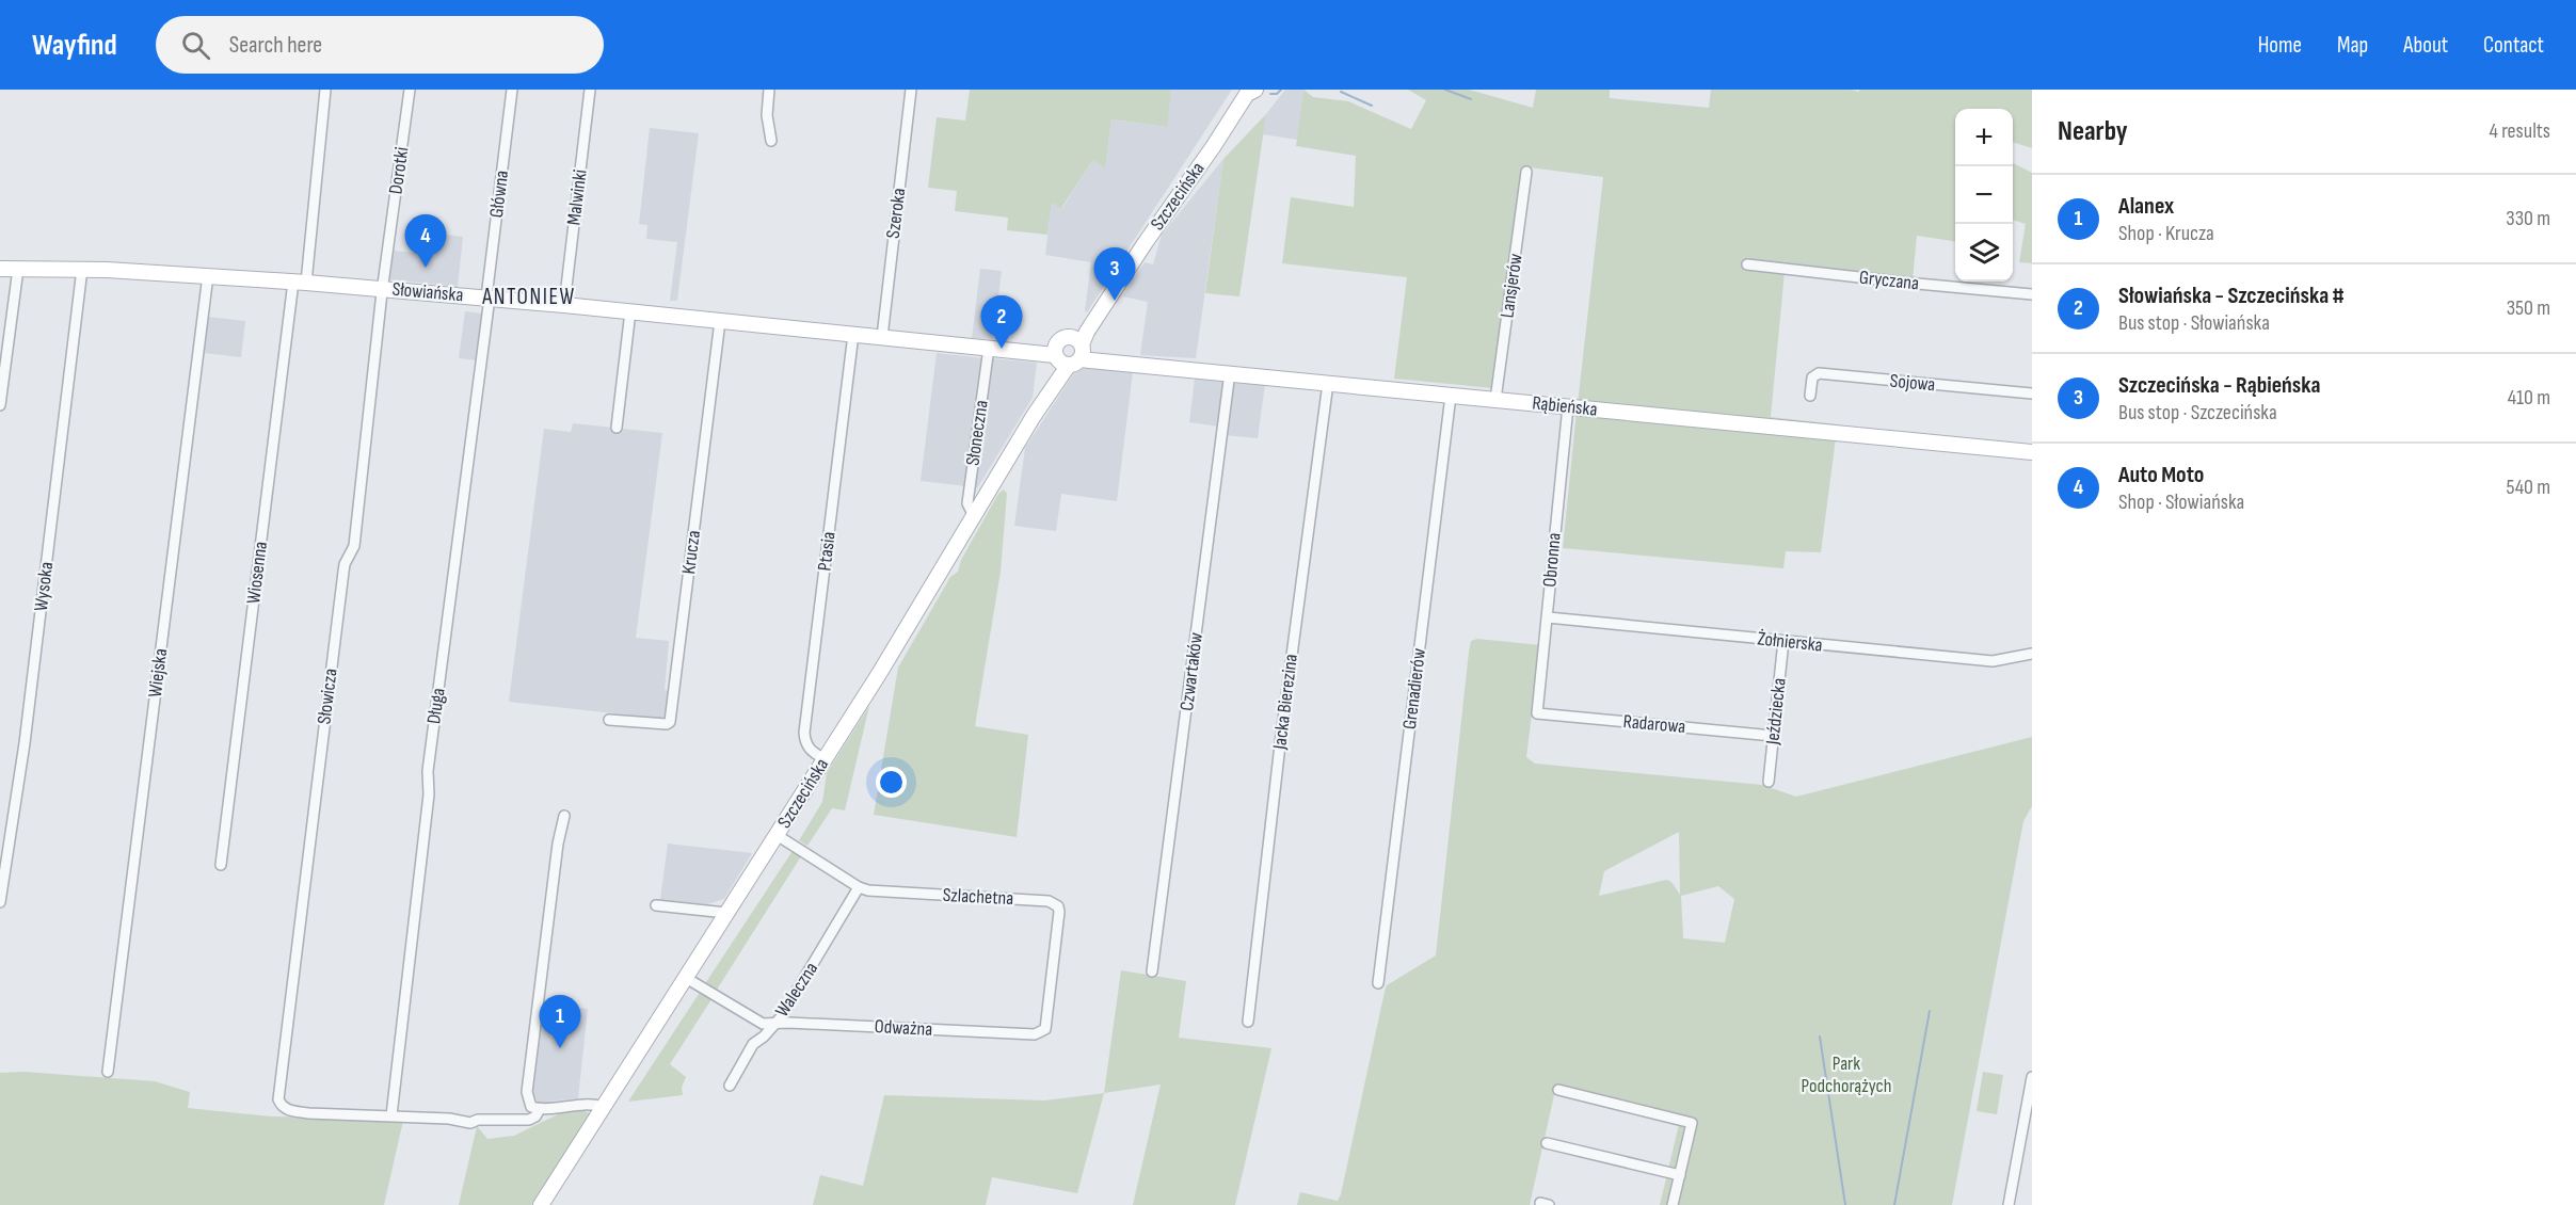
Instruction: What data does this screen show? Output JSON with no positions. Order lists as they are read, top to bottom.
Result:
{
  "streets": {
    "street": [
      "Dorotki",
      "Główna",
      "Szczecińska",
      "Malwinki",
      "Szeroka",
      "Gryczana",
      "Lansjerów",
      "Słowiańska",
      "Sojowa",
      "Rąbieńska",
      "Słoneczna",
      "Ptasia",
      "Krucza",
      "Obronna",
      "Wiosenna",
      "Wysoka",
      "Żołnierska",
      "Czwartaków",
      "Wiejska",
      "Grenadierów",
      "Słowicza",
      "Jacka Bierezina",
      "Długa",
      "Jeździecka",
      "Radarowa",
      "Szlachetna",
      "Waleczna",
      "Odważna"
    ]
  },
  "crossings": [
    ["Dorotki", "Słowiańska"],
    ["Dorotki", "Słowicza"],
    ["Główna", "Słowiańska"],
    ["Główna", "Długa"],
    ["Szczecińska", "Słowiańska"],
    ["Szczecińska", "Rąbieńska"],
    ["Szczecińska", "Słoneczna"],
    ["Szczecińska", "Ptasia"],
    ["Szczecińska", "Szlachetna"],
    ["Malwinki", "Słowiańska"],
    ["Szeroka", "Słowiańska"],
    ["Lansjerów", "Rąbieńska"],
    ["Słowiańska", "Rąbieńska"],
    ["Słowiańska", "Słoneczna"],
    ["Słowiańska", "Ptasia"],
    ["Słowiańska", "Krucza"],
    ["Słowiańska", "Wiosenna"],
    ["Słowiańska", "Wysoka"],
    ["Słowiańska", "Wiejska"],
    ["Słowiańska", "Słowicza"],
    ["Słowiańska", "Długa"],
    ["Rąbieńska", "Obronna"],
    ["Rąbieńska", "Czwartaków"],
    ["Rąbieńska", "Grenadierów"],
    ["Rąbieńska", "Jacka Bierezina"],
    ["Obronna", "Żołnierska"],
    ["Obronna", "Radarowa"],
    ["Żołnierska", "Jeździecka"],
    ["Słowicza", "Długa"],
    ["Jeździecka", "Radarowa"],
    ["Szlachetna", "Waleczna"],
    ["Szlachetna", "Odważna"],
    ["Waleczna", "Odważna"]
  ],
  "districts": ["ANTONIEW"],
  "parks": ["Park Podchorążych"],
  "page": {
    "header": "Wayfind",
    "search": "Search here",
    "nav": [
      "Home",
      "Map",
      "About",
      "Contact"
    ],
    "heading": ["Nearby", "4 results"],
    "map_buttons": ["+", "−"],
    "list": [
      {
        "mark": "1",
        "name": "Alanex",
        "note": "Shop · Krucza",
        "value": "330 m"
      },
      {
        "mark": "2",
        "name": "Słowiańska - Szczecińska #",
        "note": "Bus stop · Słowiańska",
        "value": "350 m"
      },
      {
        "mark": "3",
        "name": "Szczecińska - Rąbieńska",
        "note": "Bus stop · Szczecińska",
        "value": "410 m"
      },
      {
        "mark": "4",
        "name": "Auto Moto",
        "note": "Shop · Słowiańska",
        "value": "540 m"
      }
    ],
    "pins": [
      "4",
      "3",
      "2",
      "1"
    ]
  }
}
